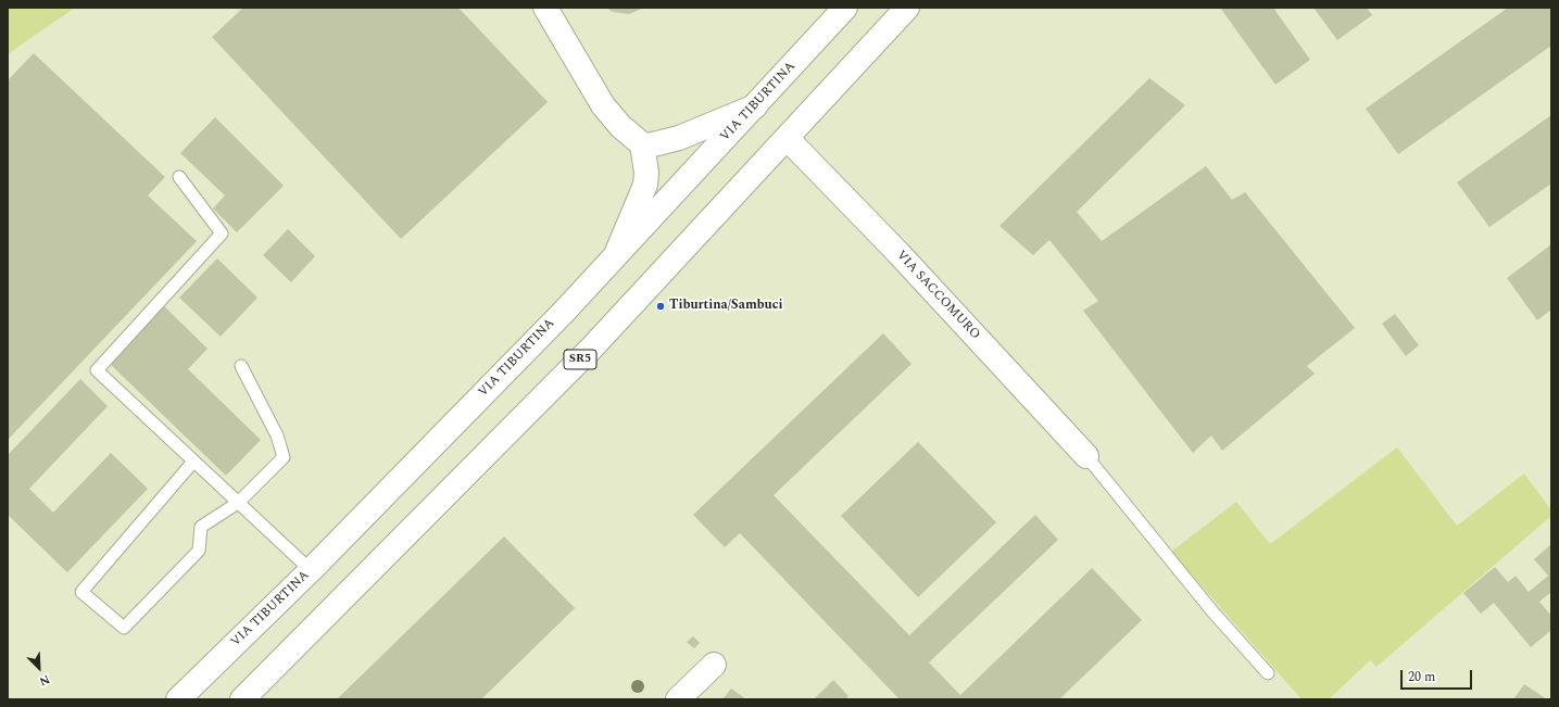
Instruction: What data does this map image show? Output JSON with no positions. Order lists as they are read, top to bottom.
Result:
{
  "streets": {
    "main road": ["VIA TIBURTINA", "VIA SACCOMURO", "SR5"]
  },
  "crossings": [
    ["VIA SACCOMURO", "SR5"]
  ],
  "places": ["Tiburtina/Sambuci"],
  "scale_bar": "20 m",
  "north": "bottom right"
}
